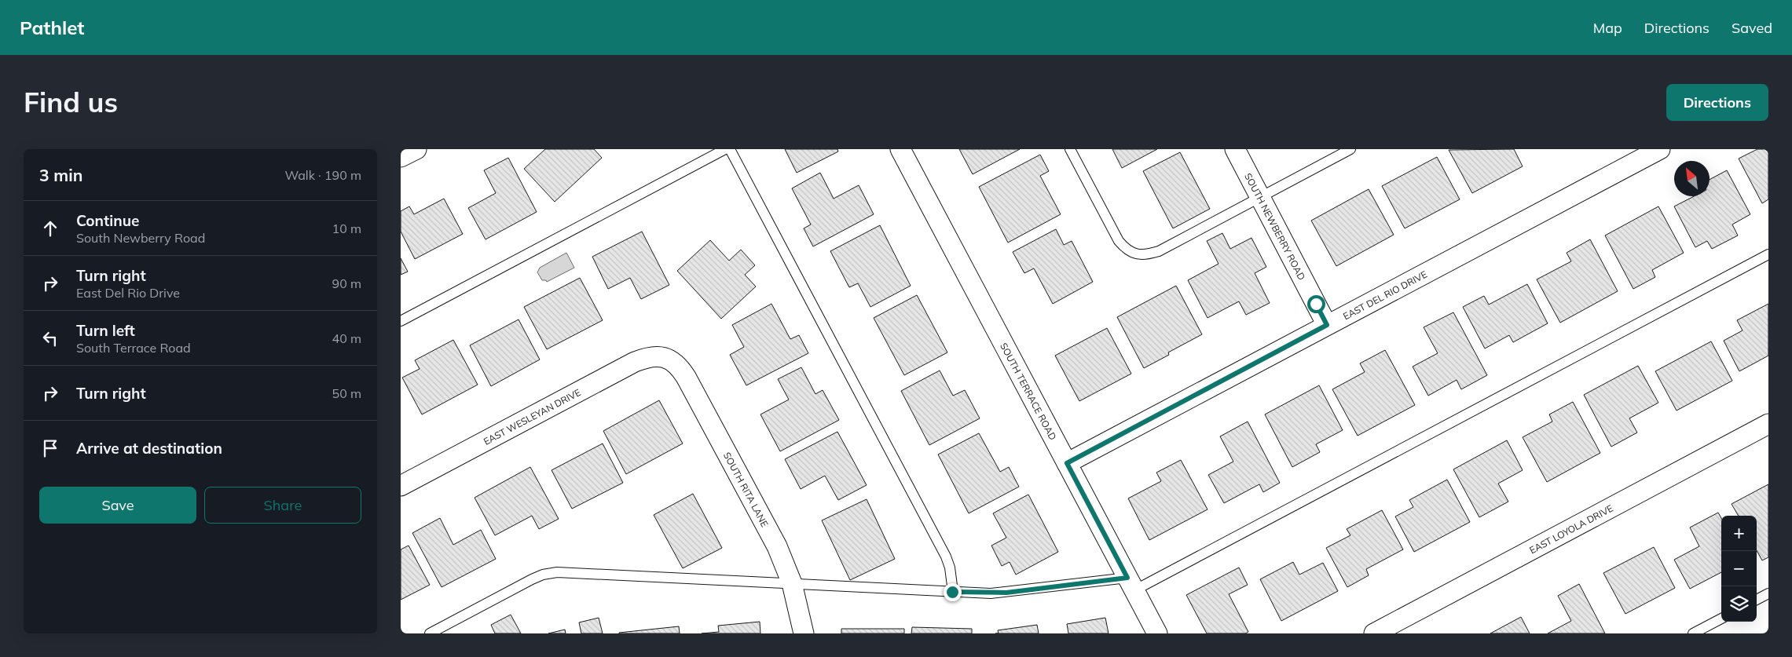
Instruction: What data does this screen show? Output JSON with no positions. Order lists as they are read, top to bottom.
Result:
{
  "streets": {
    "street": [
      "SOUTH NEWBERRY ROAD",
      "EAST DEL RIO DRIVE",
      "SOUTH TERRACE ROAD",
      "EAST WESLEYAN DRIVE",
      "SOUTH RITA LANE",
      "EAST LOYOLA DRIVE"
    ]
  },
  "crossings": [
    ["SOUTH NEWBERRY ROAD", "EAST DEL RIO DRIVE"],
    ["EAST DEL RIO DRIVE", "SOUTH TERRACE ROAD"],
    ["EAST WESLEYAN DRIVE", "SOUTH RITA LANE"]
  ],
  "north": "top left",
  "page": {
    "header": "Pathlet",
    "nav": ["Map", "Directions", "Saved"],
    "buttons": [
      "Directions",
      ["Save", "Share"]
    ],
    "title": "Find us",
    "heading": ["3 min", "Walk · 190 m"],
    "list": [
      ["Continue", "South Newberry Road", "10 m"],
      ["Turn right", "East Del Rio Drive", "90 m"],
      ["Turn left", "South Terrace Road", "40 m"],
      ["Turn right", "50 m"],
      "Arrive at destination"
    ],
    "map_buttons": ["+", "−"]
  }
}
